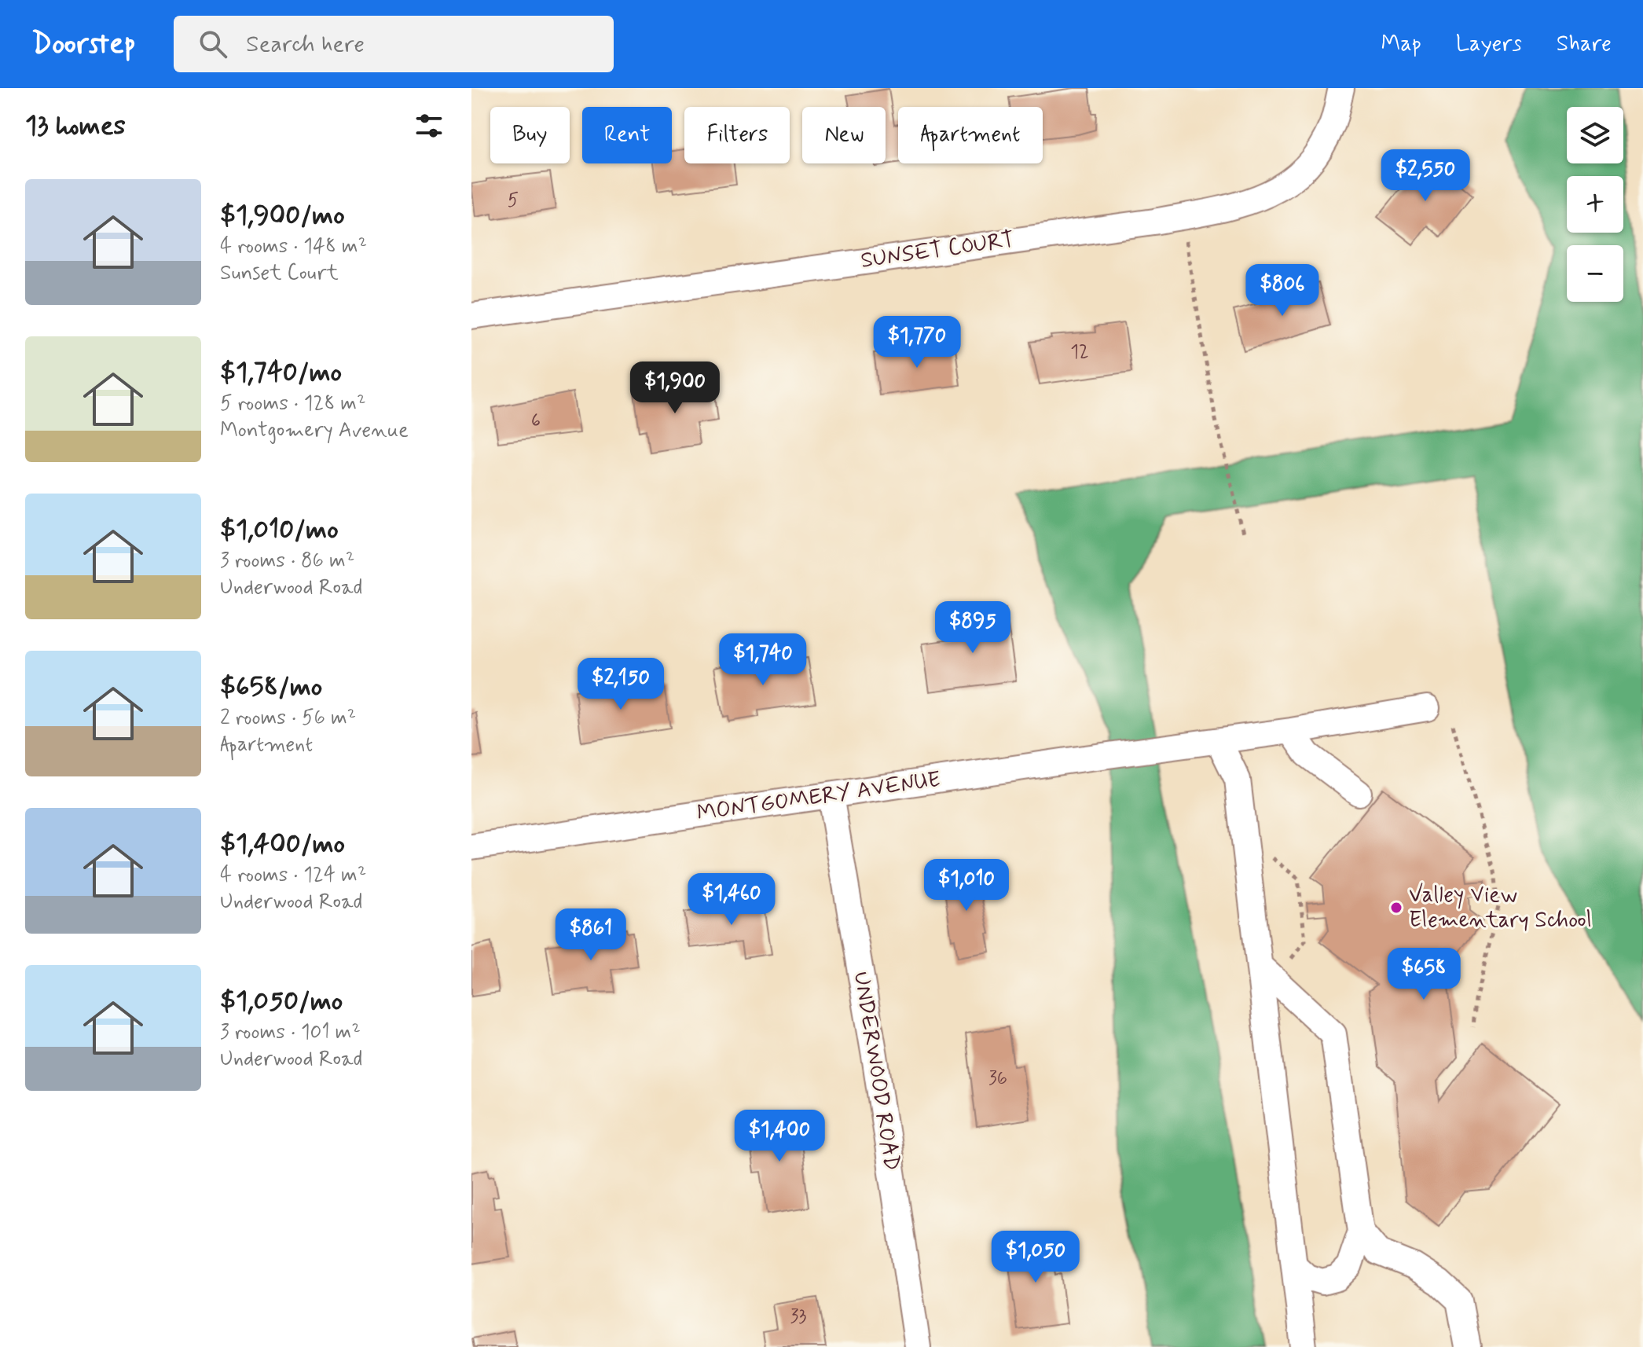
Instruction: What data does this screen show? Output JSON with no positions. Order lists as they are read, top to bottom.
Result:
{
  "streets": {
    "street": ["SUNSET COURT", "MONTGOMERY AVENUE", "UNDERWOOD ROAD"]
  },
  "crossings": [
    ["MONTGOMERY AVENUE", "UNDERWOOD ROAD"]
  ],
  "places": ["Valley View Elementary School"],
  "house_numbers": [
    "5",
    "12",
    "6",
    "36",
    "33"
  ],
  "page": {
    "header": "Doorstep",
    "search": "Search here",
    "nav": ["Map", "Layers", "Share"],
    "heading": "13 homes",
    "map_buttons": ["+", "−"],
    "chip": [
      "Buy",
      "Rent",
      "Filters",
      "New",
      "Apartment"
    ],
    "price": [
      "$2,550",
      "$806",
      "$1,770",
      "$1,900",
      "$895",
      "$1,740",
      "$2,150",
      "$1,010",
      "$1,460",
      "$861",
      "$658",
      "$1,400",
      "$1,050"
    ],
    "list": [
      {
        "name": "$1,900/mo",
        "note": "4 rooms · 148 m² · Sunset Court"
      },
      {
        "name": "$1,740/mo",
        "note": "5 rooms · 128 m² · Montgomery Avenue"
      },
      {
        "name": "$1,010/mo",
        "note": "3 rooms · 86 m² · Underwood Road"
      },
      {
        "name": "$658/mo",
        "note": "2 rooms · 56 m² · Apartment"
      },
      {
        "name": "$1,400/mo",
        "note": "4 rooms · 124 m² · Underwood Road"
      },
      {
        "name": "$1,050/mo",
        "note": "3 rooms · 101 m² · Underwood Road"
      }
    ]
  }
}
